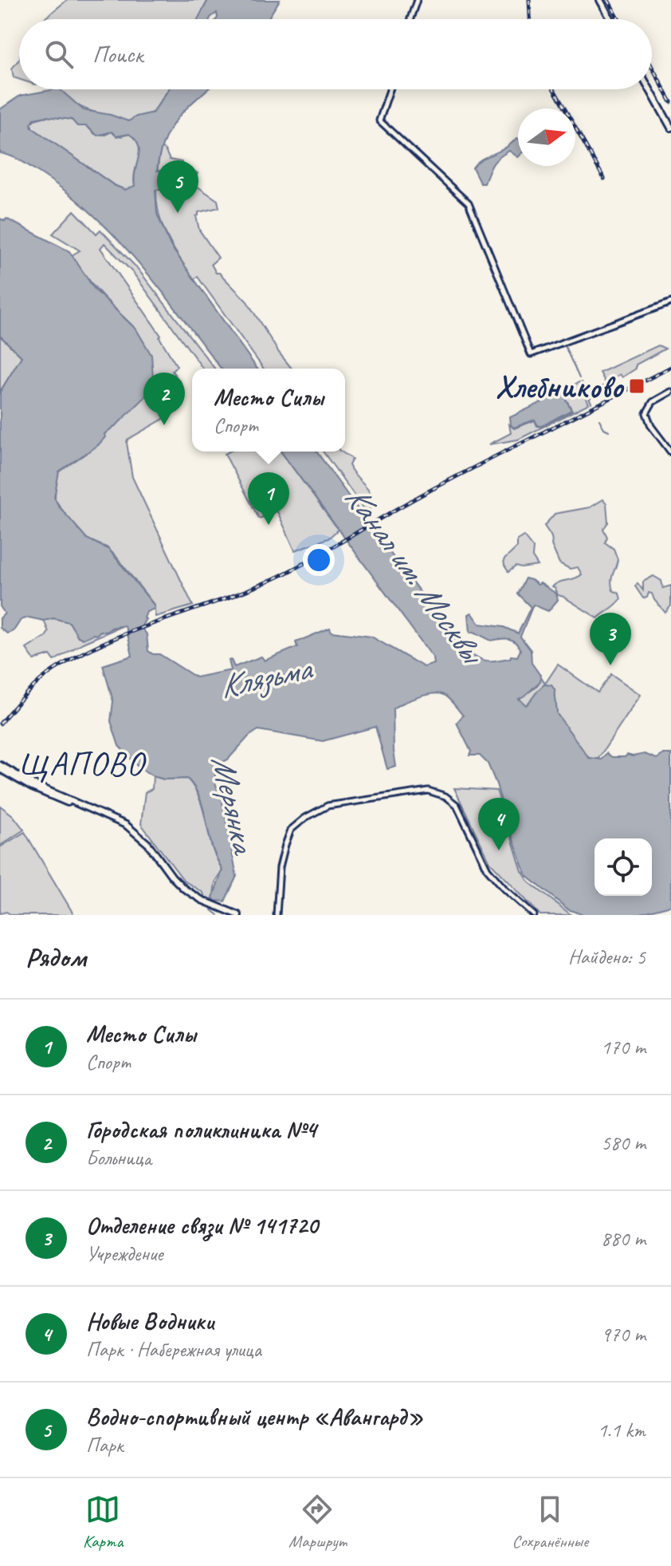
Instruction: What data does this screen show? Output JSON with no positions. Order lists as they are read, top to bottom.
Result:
{
  "districts": ["ЩАПОВО"],
  "water": ["Канал им. Москвы", "Клязьма", "Мерянка"],
  "places": {
    "transit": ["Хлебниково"]
  },
  "north": "right",
  "page": {
    "search": "Поиск",
    "pins": [
      "5",
      "2",
      "1",
      "3",
      "4"
    ],
    "popup": ["Место Силы", "Спорт"],
    "heading": ["Рядом", "Найдено: 5"],
    "list": [
      {
        "mark": "1",
        "name": "Место Силы",
        "note": "Спорт",
        "value": "170 m"
      },
      {
        "mark": "2",
        "name": "Городская поликлиника №4",
        "note": "Больница",
        "value": "580 m"
      },
      {
        "mark": "3",
        "name": "Отделение связи № 141720",
        "note": "Учреждение",
        "value": "880 m"
      },
      {
        "mark": "4",
        "name": "Новые Водники",
        "note": "Парк · Набережная улица",
        "value": "970 m"
      },
      {
        "mark": "5",
        "name": "Водно-спортивный центр «Авангард»",
        "note": "Парк",
        "value": "1.1 km"
      }
    ],
    "nav": ["Карта", "Маршрут", "Сохранённые"]
  }
}
